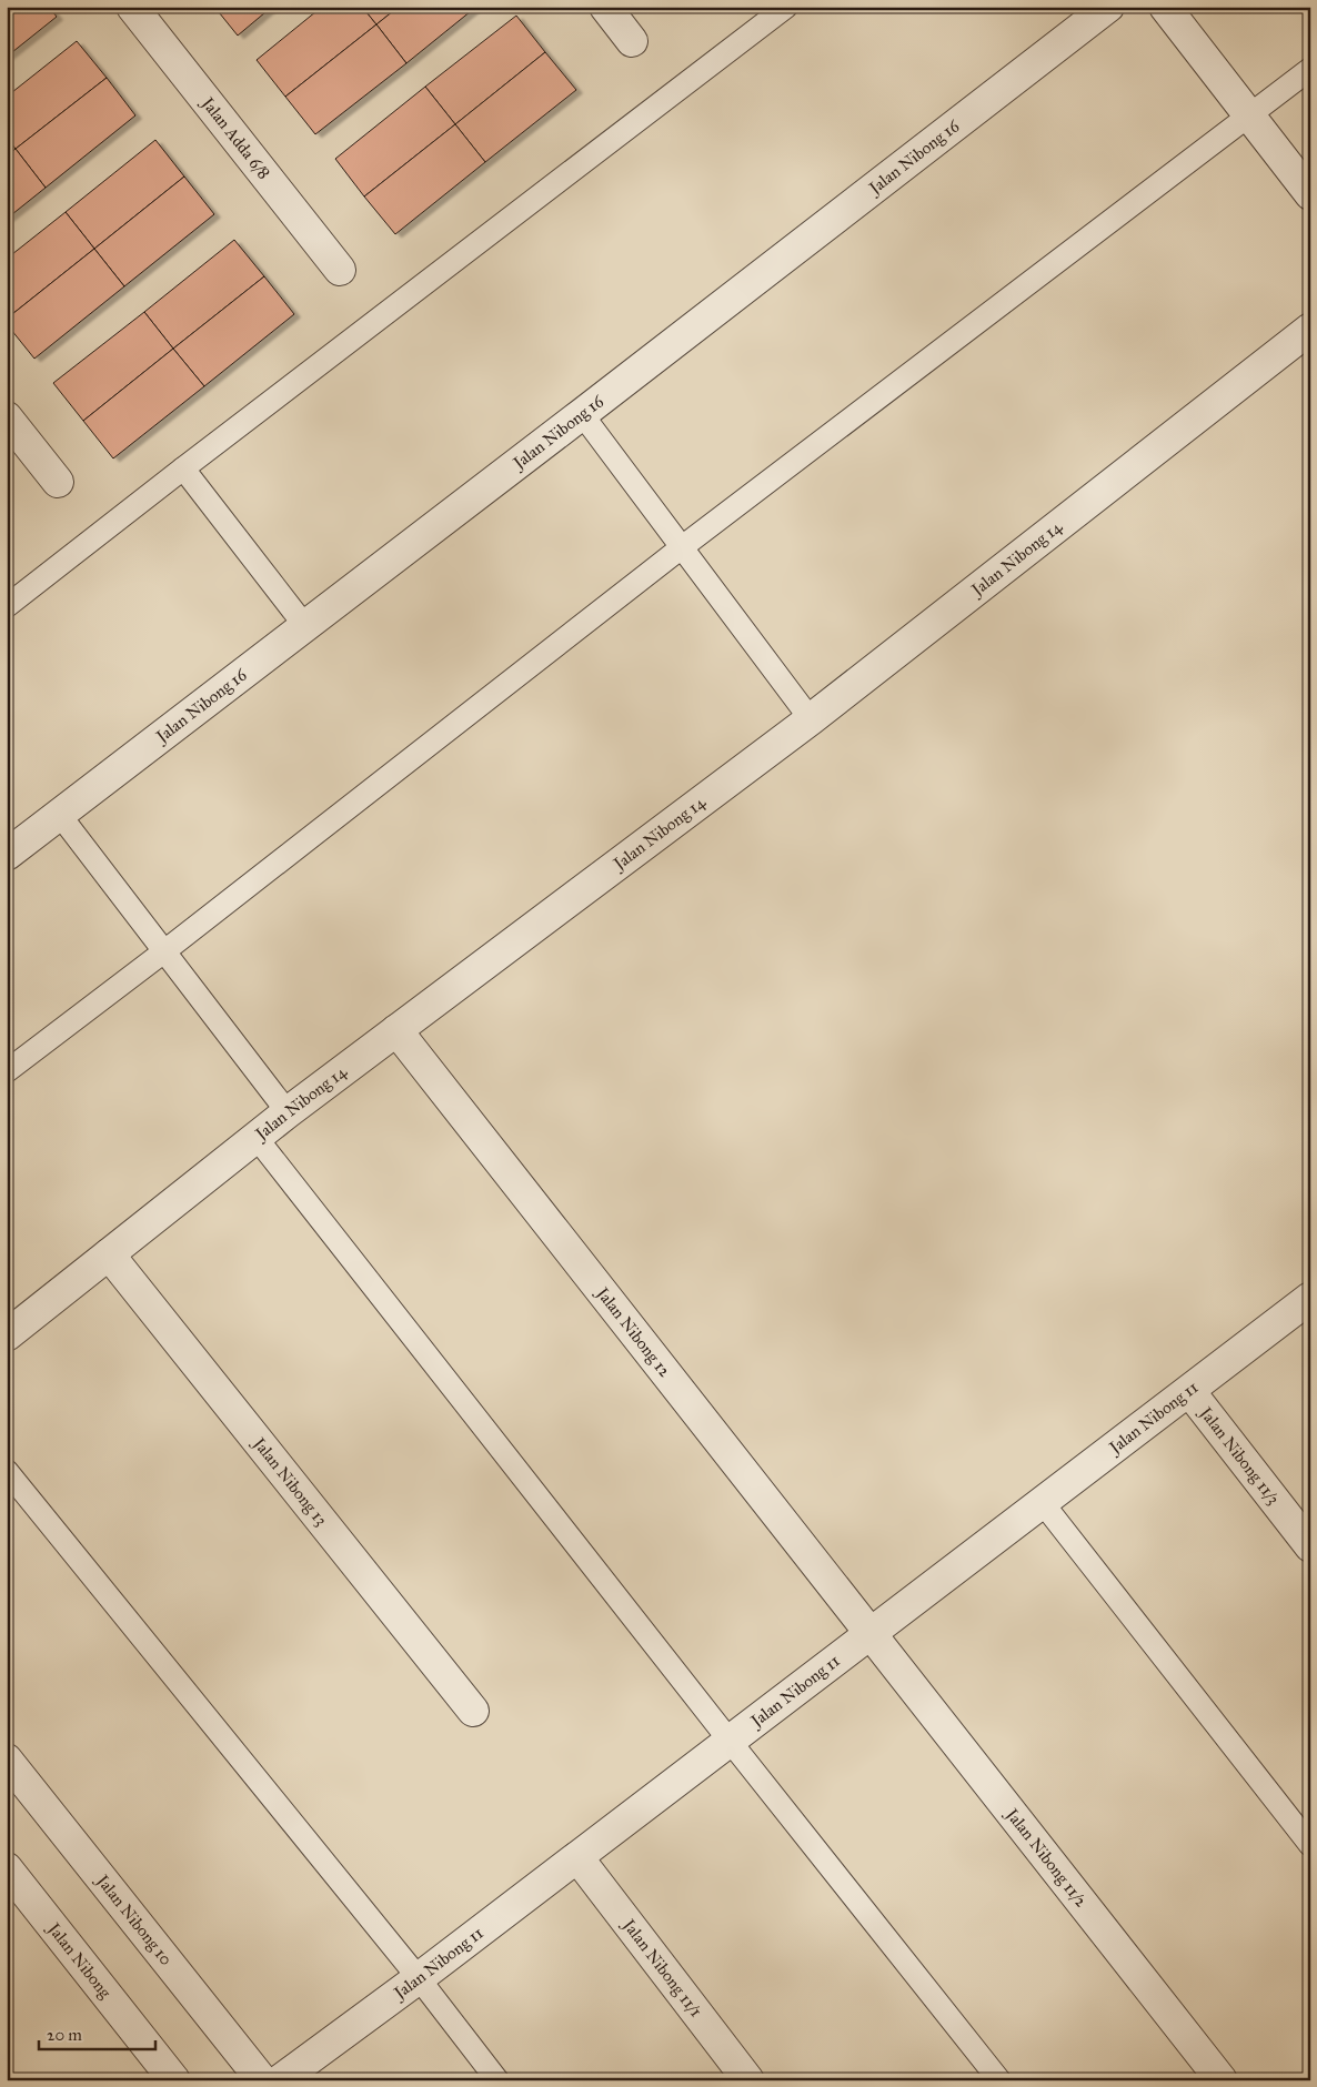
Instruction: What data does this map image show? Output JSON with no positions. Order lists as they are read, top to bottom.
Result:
{
  "streets": {
    "street": [
      "Jalan Adda 6/8",
      "Jalan Nibong 16",
      "Jalan Nibong 14",
      "Jalan Nibong 12",
      "Jalan Nibong 11",
      "Jalan Nibong 11/3",
      "Jalan Nibong 13",
      "Jalan Nibong 11/2",
      "Jalan Nibong 10",
      "Jalan Nibong",
      "Jalan Nibong 11/1"
    ]
  },
  "crossings": [
    ["Jalan Nibong 14", "Jalan Nibong 12"],
    ["Jalan Nibong 14", "Jalan Nibong 13"],
    ["Jalan Nibong 12", "Jalan Nibong 11"],
    ["Jalan Nibong 12", "Jalan Nibong 11/2"],
    ["Jalan Nibong 11", "Jalan Nibong 11/3"],
    ["Jalan Nibong 11", "Jalan Nibong 11/2"],
    ["Jalan Nibong 11", "Jalan Nibong 11/1"]
  ],
  "scale_bar": "20 m"
}
